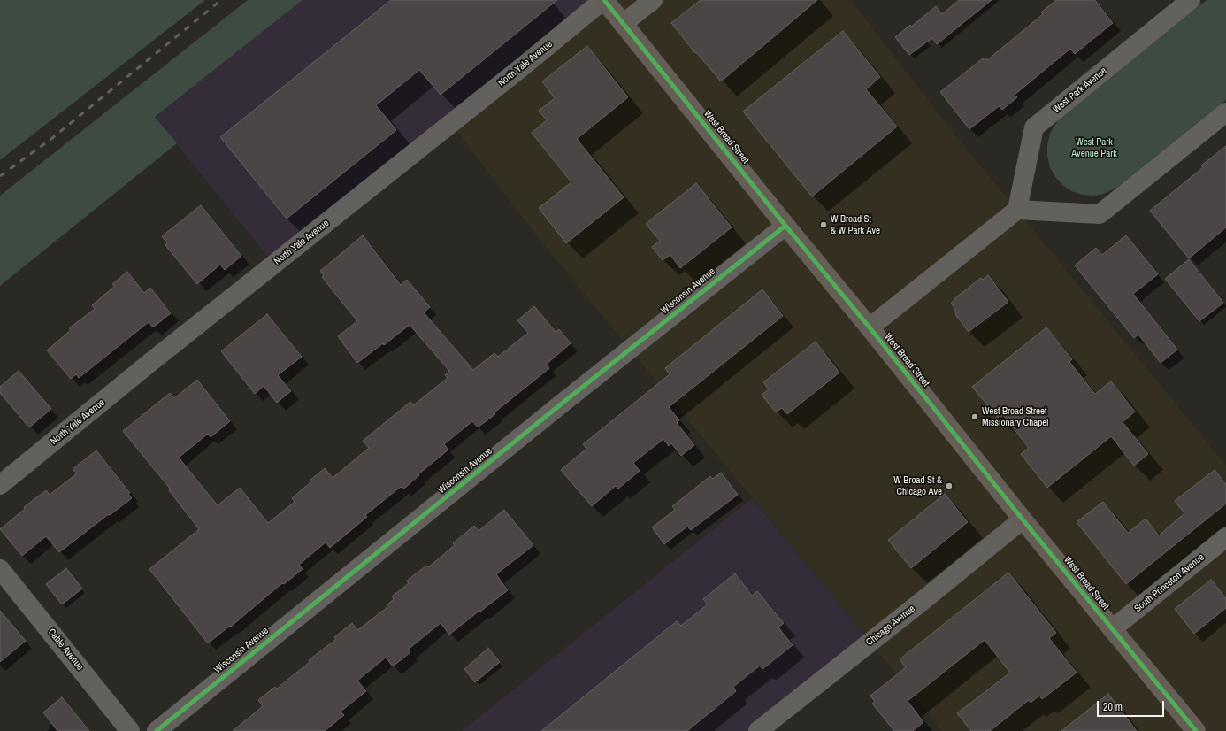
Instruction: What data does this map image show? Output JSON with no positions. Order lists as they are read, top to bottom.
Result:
{
  "streets": {
    "main road": ["West Broad Street"],
    "street": [
      "North Yale Avenue",
      "West Park Avenue",
      "Wisconsin Avenue",
      "South Princeton Avenue",
      "Chicago Avenue",
      "Cable Avenue"
    ]
  },
  "crossings": [
    ["North Yale Avenue", "West Broad Street"],
    ["West Broad Street", "Wisconsin Avenue"],
    ["West Broad Street", "South Princeton Avenue"],
    ["West Broad Street", "Chicago Avenue"]
  ],
  "parks": ["West Park Avenue Park"],
  "places": ["W Broad St & W Park Ave", "West Broad Street Missionary Chapel", "W Broad St & Chicago Ave"],
  "scale_bar": "20 m"
}
